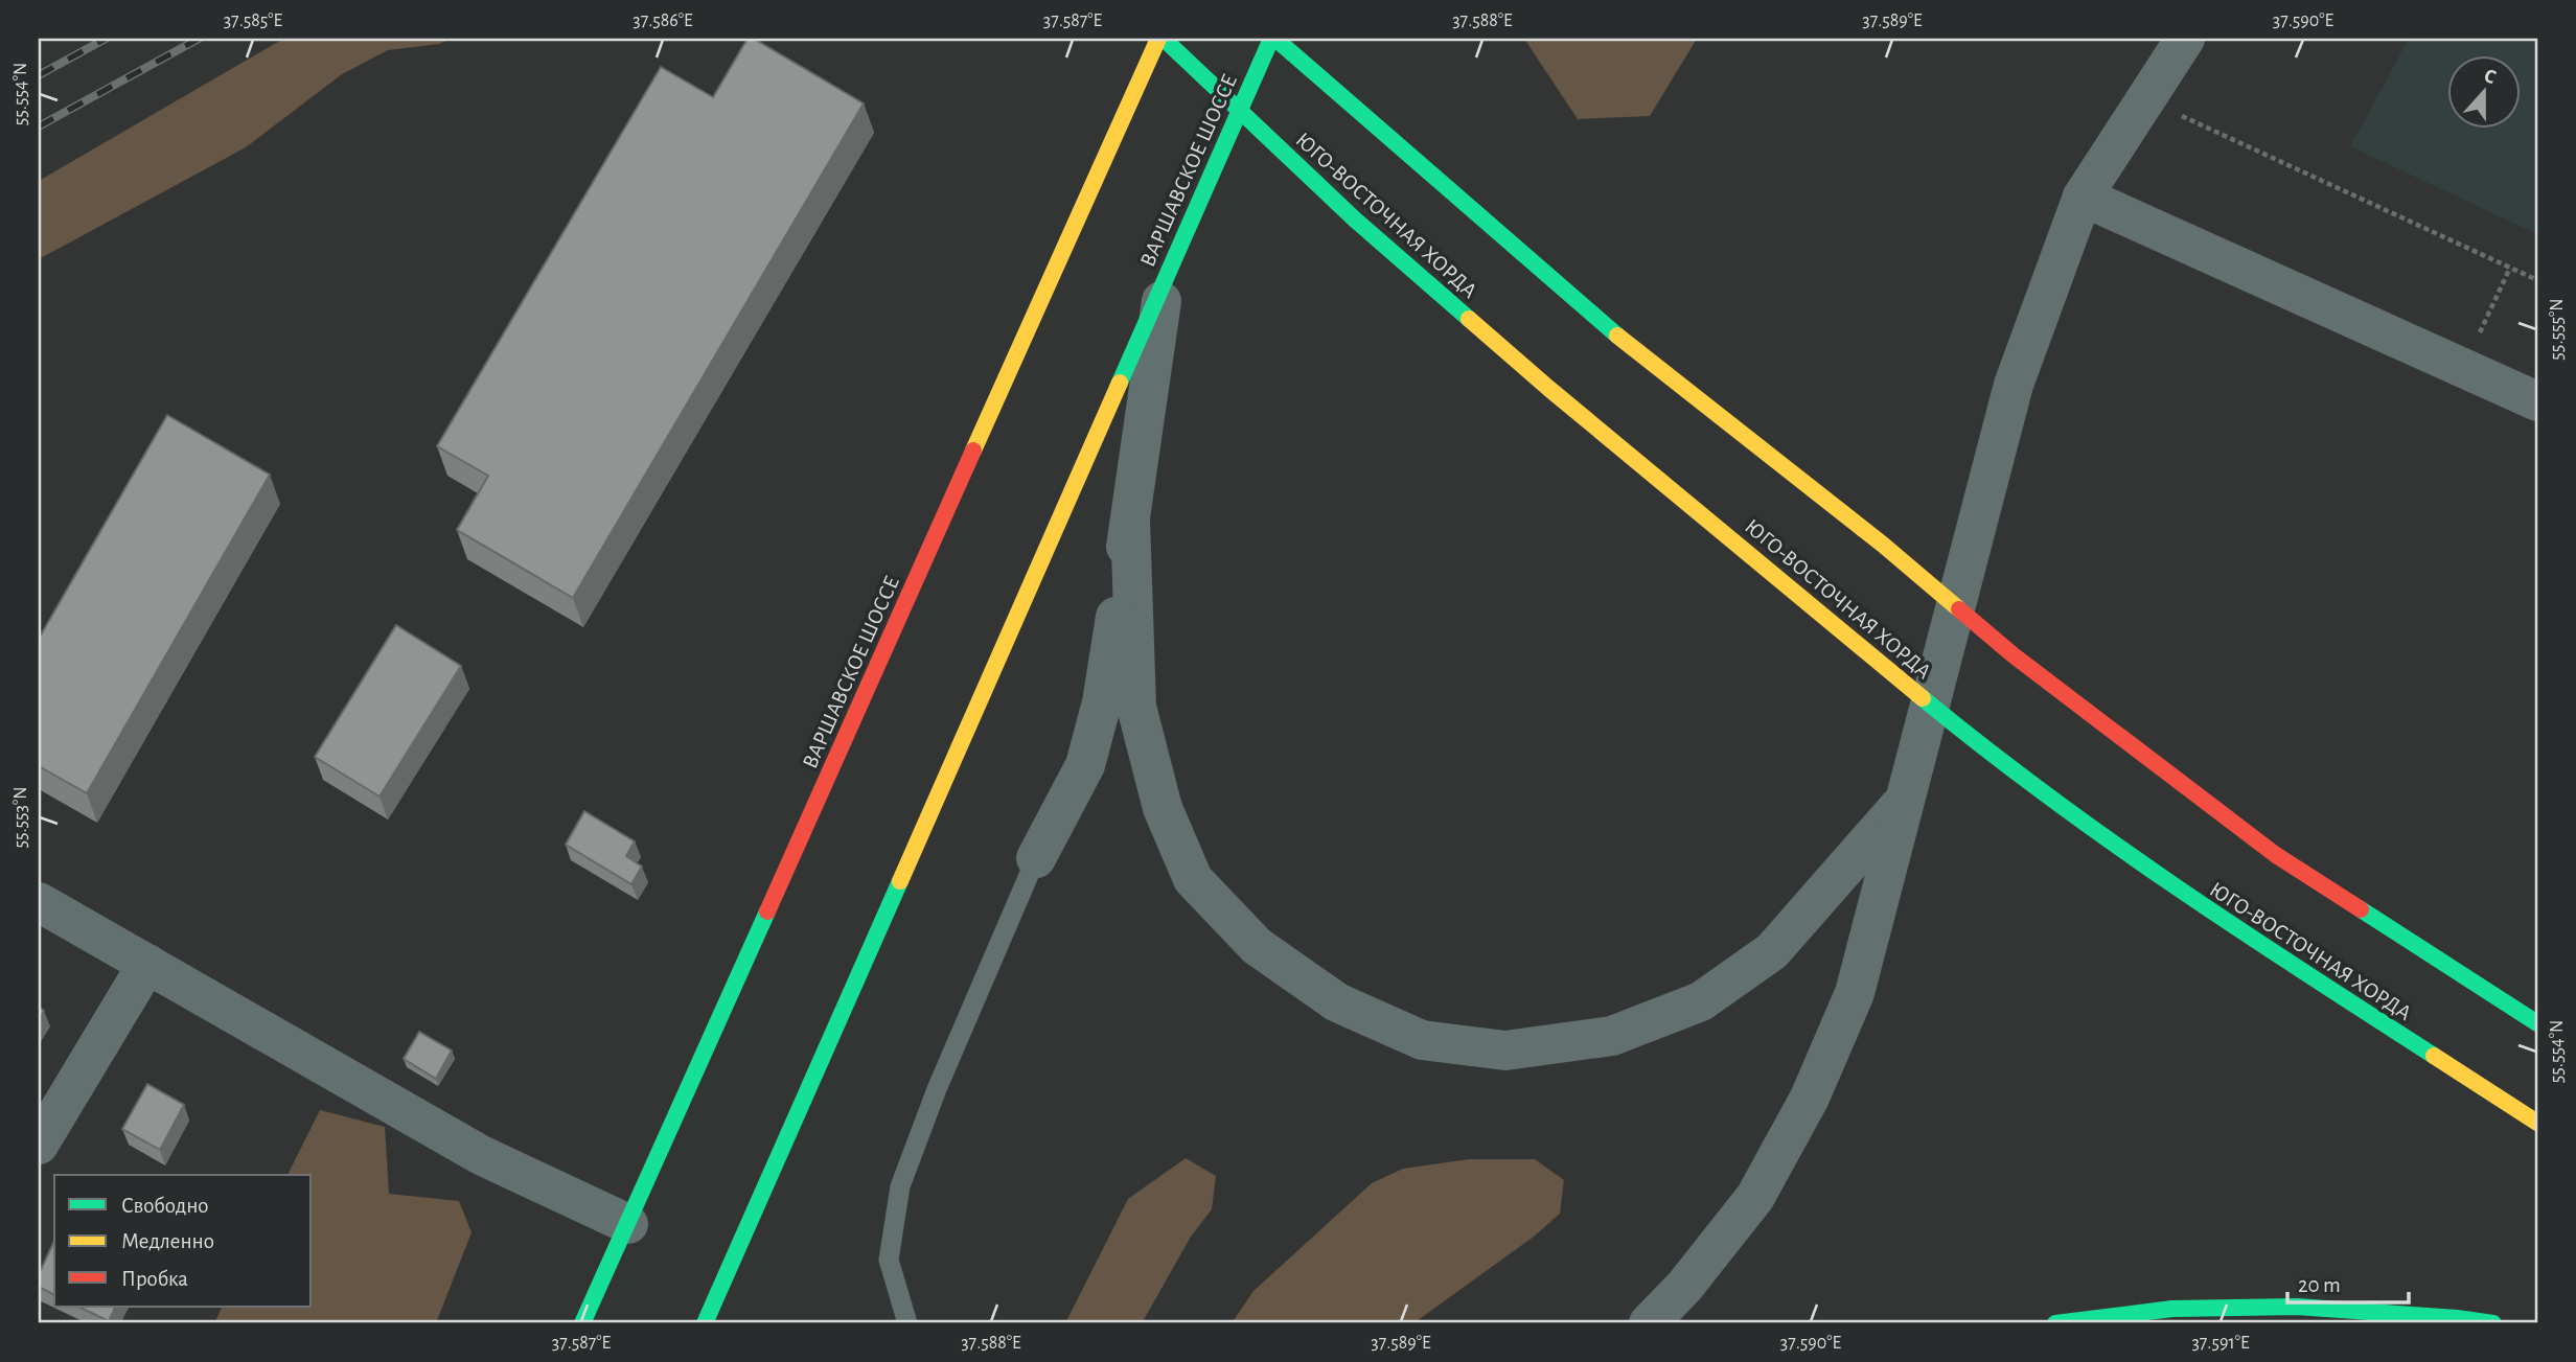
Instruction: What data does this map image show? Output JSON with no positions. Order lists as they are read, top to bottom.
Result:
{
  "streets": {
    "main road": ["ВАРШАВСКОЕ ШОССЕ", "ЮГО-ВОСТОЧНАЯ ХОРДА"]
  },
  "crossings": [
    ["ВАРШАВСКОЕ ШОССЕ", "ЮГО-ВОСТОЧНАЯ ХОРДА"]
  ],
  "legend": ["Свободно", "Медленно", "Пробка"],
  "scale_bar": "20 m",
  "north": "top",
  "coordinates": [
    "37.585°E",
    "37.586°E",
    "37.587°E",
    "37.588°E",
    "37.589°E",
    "37.590°E",
    "55.554°N",
    "55.555°N",
    "55.553°N",
    "37.591°E"
  ]
}
